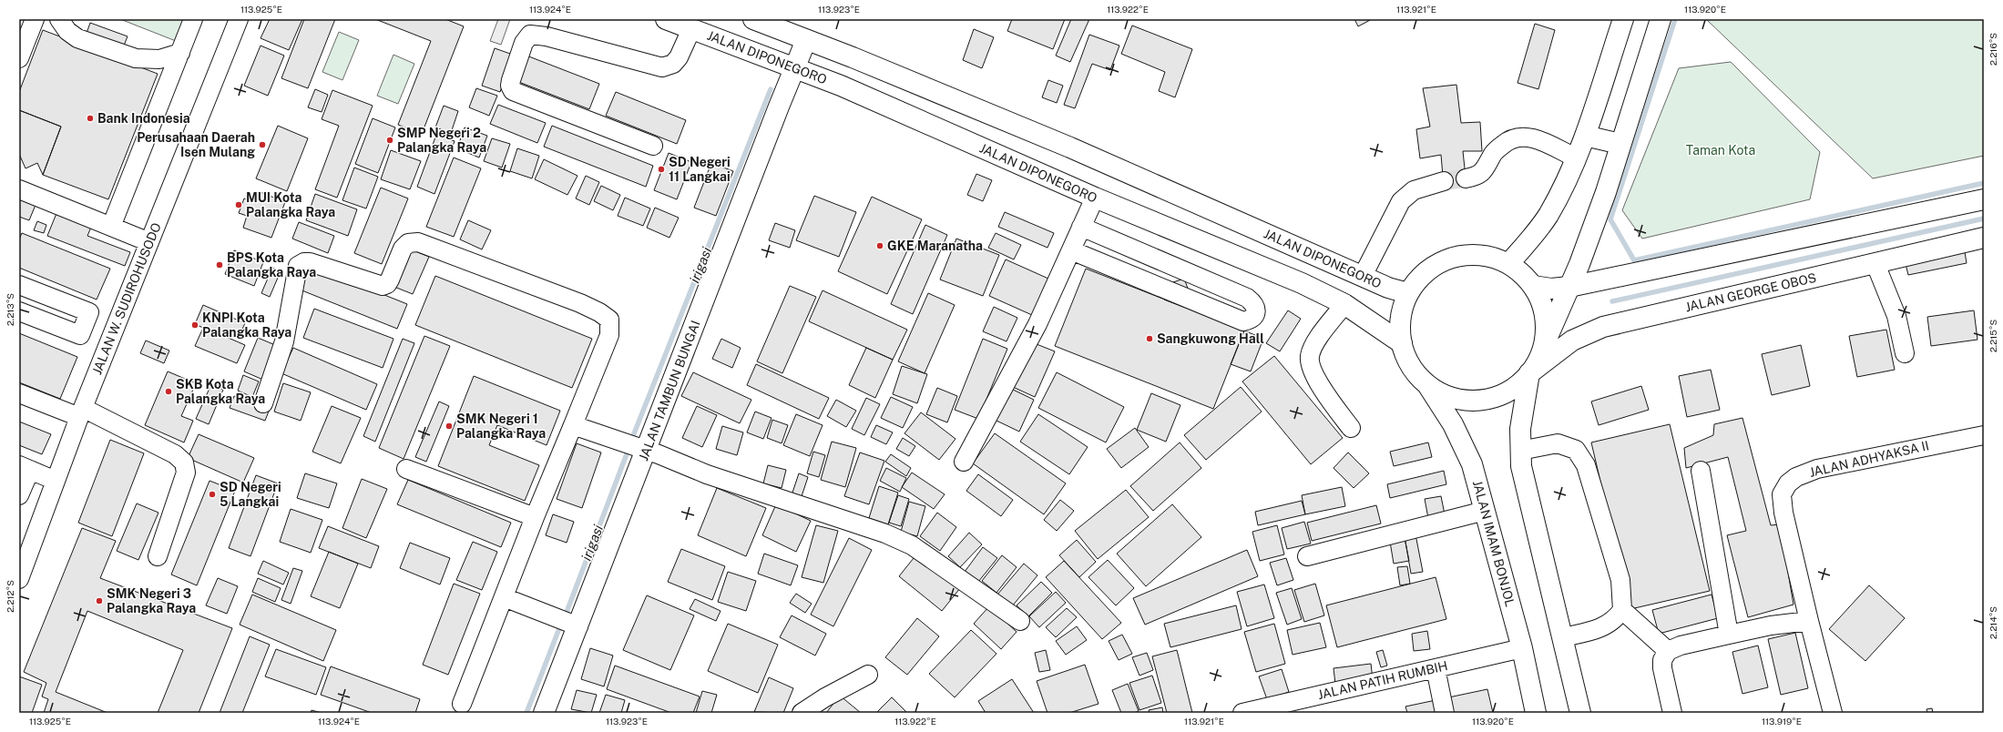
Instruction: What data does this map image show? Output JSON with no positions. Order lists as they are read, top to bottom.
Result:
{
  "streets": {
    "main road": [
      "JALAN DIPONEGORO",
      "JALAN GEORGE OBOS",
      "JALAN TAMBUN BUNGAI",
      "JALAN IMAM BONJOL"
    ],
    "street": ["JALAN W. SUDIROHUSODO", "JALAN ADHYAKSA II", "JALAN PATIH RUMBIH"]
  },
  "crossings": [
    ["JALAN DIPONEGORO", "JALAN TAMBUN BUNGAI"],
    ["JALAN IMAM BONJOL", "JALAN PATIH RUMBIH"]
  ],
  "water": ["irigasi"],
  "parks": ["Taman Kota"],
  "places": [
    "Bank Indonesia",
    "SMP Negeri 2 Palangka Raya",
    "Perusahaan Daerah Isen Mulang",
    "SD Negeri 11 Langkai",
    "MUI Kota Palangka Raya",
    "GKE Maranatha",
    "BPS Kota Palangka Raya",
    "KNPI Kota Palangka Raya",
    "Sangkuwong Hall",
    "SKB Kota Palangka Raya",
    "SMK Negeri 1 Palangka Raya",
    "SD Negeri 5 Langkai",
    "SMK Negeri 3 Palangka Raya"
  ],
  "coordinates": [
    "113.925°E",
    "113.924°E",
    "113.923°E",
    "113.922°E",
    "113.921°E",
    "113.920°E",
    "2.216°S",
    "2.213°S",
    "2.215°S",
    "2.212°S",
    "2.214°S",
    "113.919°E"
  ]
}
